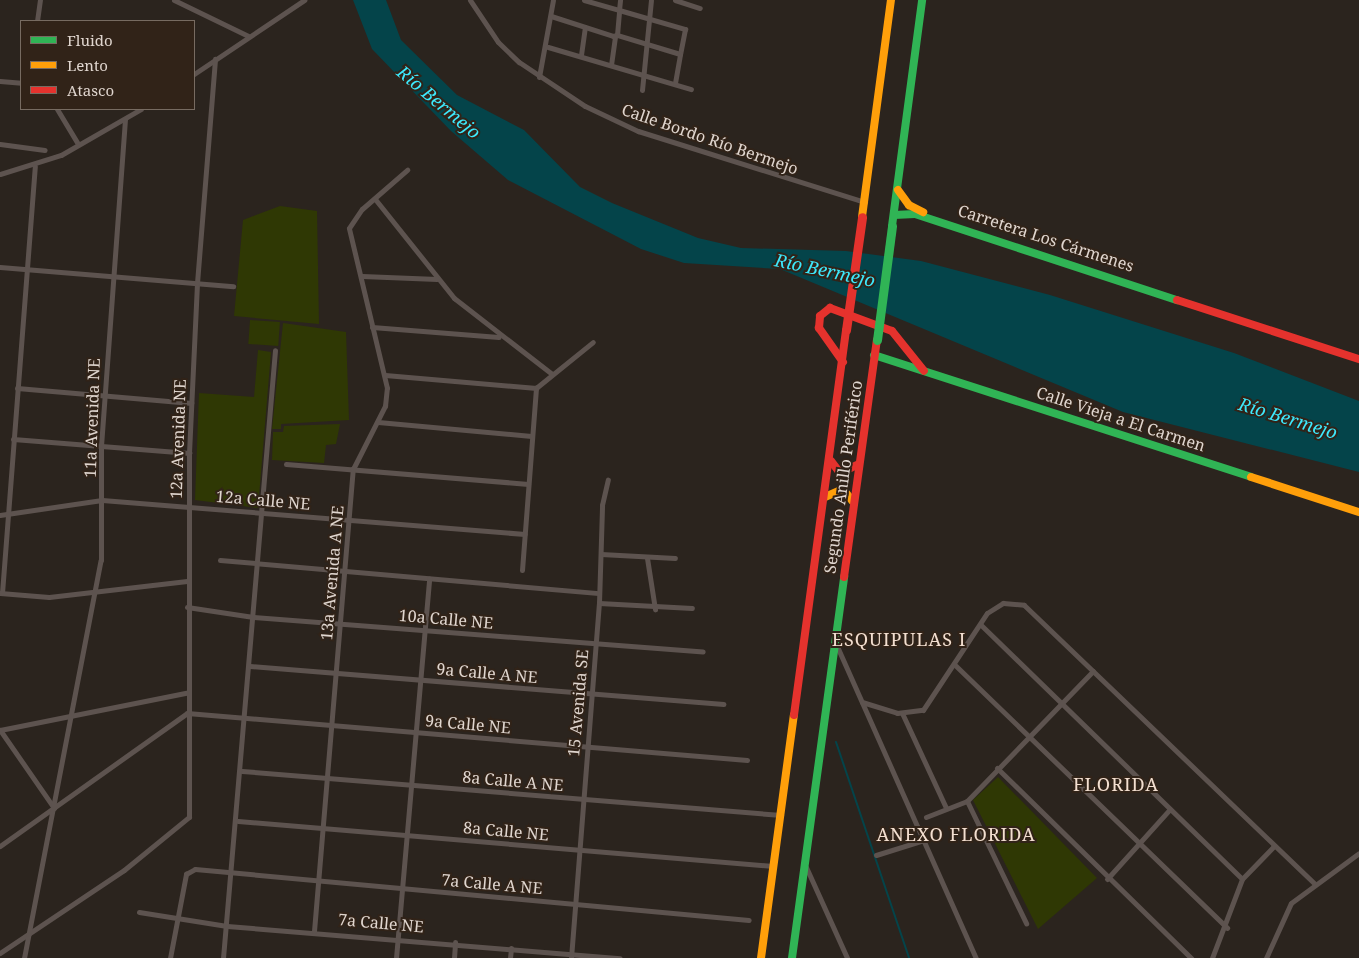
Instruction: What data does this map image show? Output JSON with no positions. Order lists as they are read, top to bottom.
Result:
{
  "streets": {
    "main road": ["Carretera Los Cármenes", "Calle Vieja a El Carmen", "Segundo Anillo Periférico"],
    "street": [
      "Calle Bordo Río Bermejo",
      "11a Avenida NE",
      "12a Avenida NE",
      "12a Calle NE",
      "13a Avenida A NE",
      "10a Calle NE",
      "9a Calle A NE",
      "15 Avenida SE",
      "9a Calle NE",
      "8a Calle A NE",
      "8a Calle NE",
      "7a Calle A NE",
      "7a Calle NE"
    ]
  },
  "crossings": [
    ["Calle Bordo Río Bermejo", "Segundo Anillo Periférico"],
    ["Carretera Los Cármenes", "Segundo Anillo Periférico"],
    ["11a Avenida NE", "12a Avenida NE"],
    ["11a Avenida NE", "12a Calle NE"],
    ["Calle Vieja a El Carmen", "Segundo Anillo Periférico"],
    ["12a Avenida NE", "12a Calle NE"],
    ["12a Avenida NE", "10a Calle NE"],
    ["12a Avenida NE", "9a Calle NE"],
    ["Segundo Anillo Periférico", "8a Calle A NE"],
    ["Segundo Anillo Periférico", "8a Calle NE"],
    ["12a Calle NE", "13a Avenida A NE"],
    ["13a Avenida A NE", "10a Calle NE"],
    ["13a Avenida A NE", "9a Calle A NE"],
    ["13a Avenida A NE", "9a Calle NE"],
    ["13a Avenida A NE", "8a Calle A NE"],
    ["13a Avenida A NE", "8a Calle NE"],
    ["13a Avenida A NE", "7a Calle A NE"],
    ["13a Avenida A NE", "7a Calle NE"],
    ["10a Calle NE", "15 Avenida SE"],
    ["9a Calle A NE", "15 Avenida SE"],
    ["15 Avenida SE", "9a Calle NE"],
    ["15 Avenida SE", "8a Calle A NE"],
    ["15 Avenida SE", "8a Calle NE"],
    ["15 Avenida SE", "7a Calle A NE"],
    ["15 Avenida SE", "7a Calle NE"],
    ["7a Calle A NE", "7a Calle NE"]
  ],
  "districts": ["ESQUIPULAS I", "FLORIDA", "ANEXO FLORIDA"],
  "water": ["Río Bermejo"],
  "legend": ["Fluido", "Lento", "Atasco"]
}
